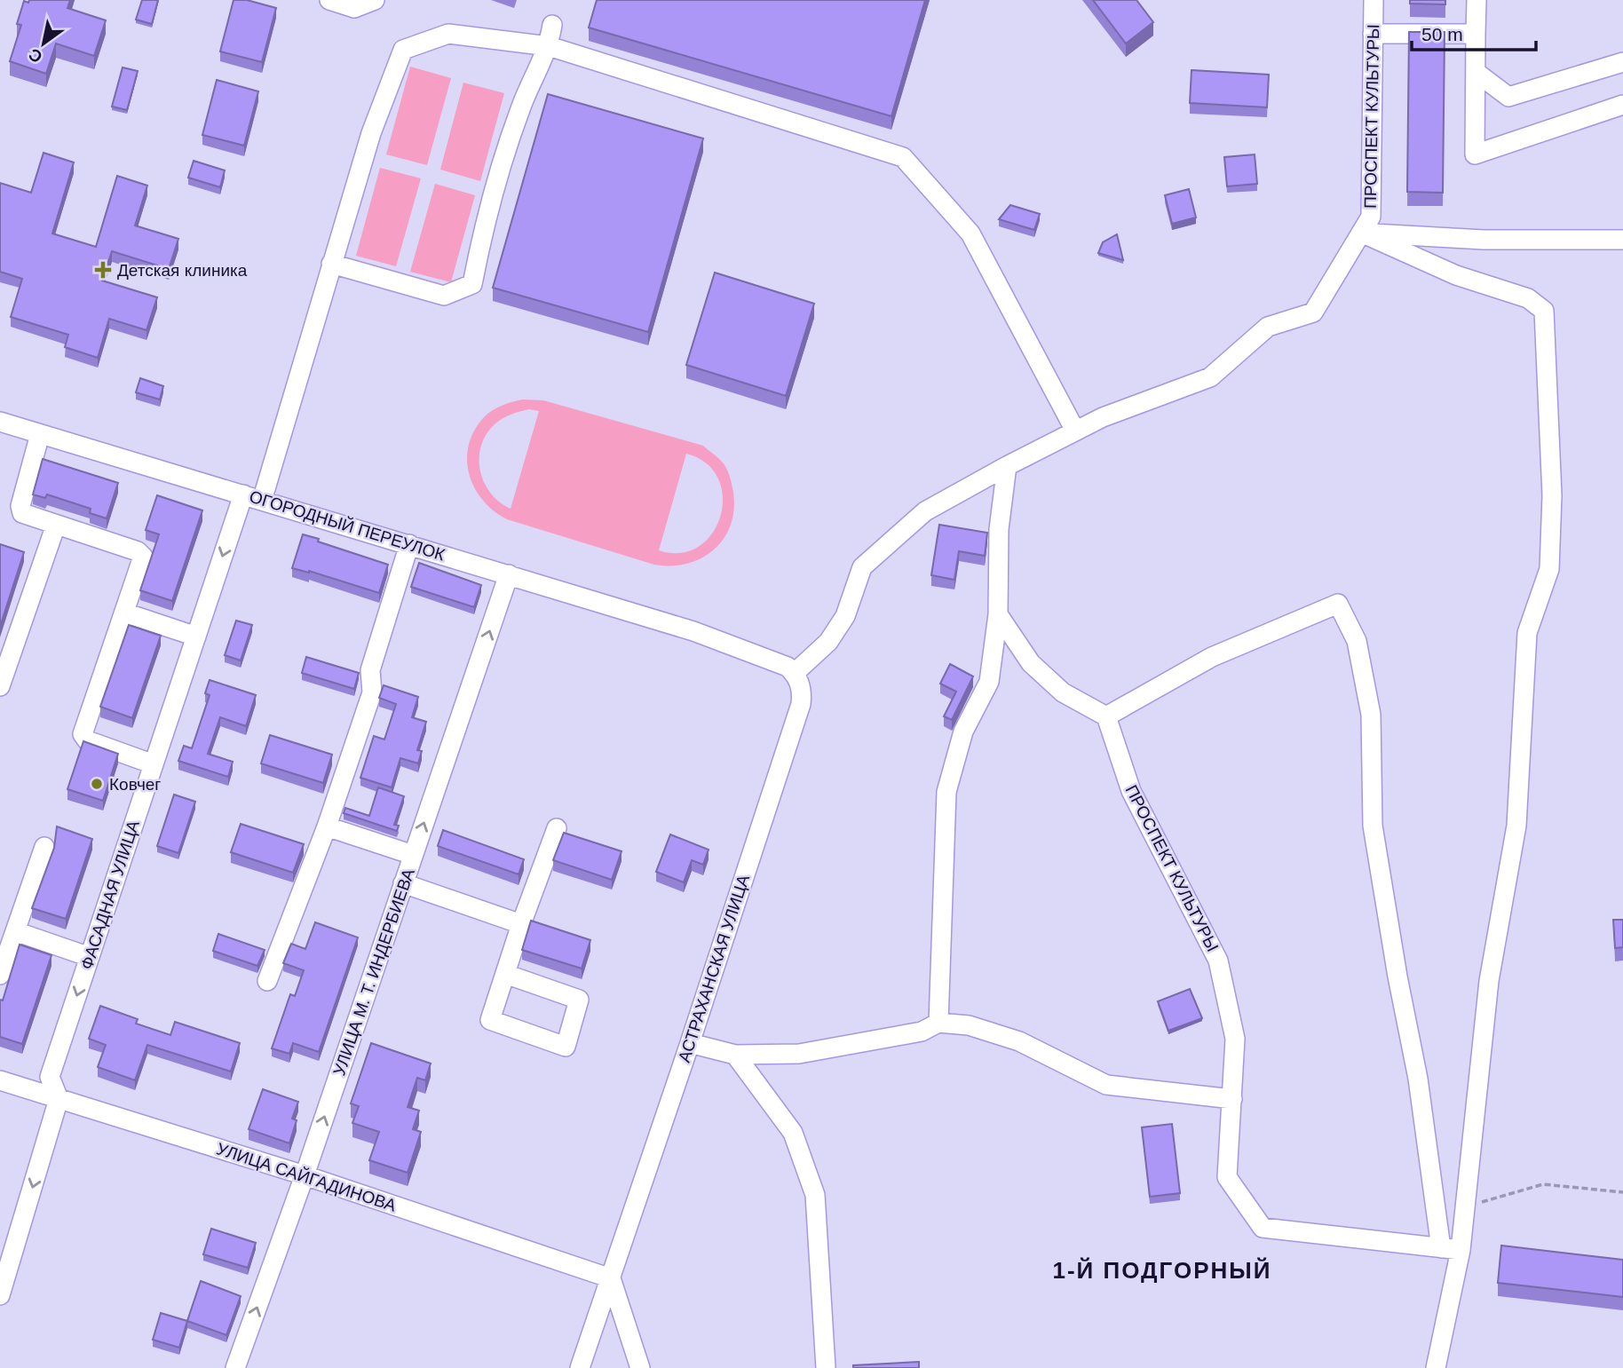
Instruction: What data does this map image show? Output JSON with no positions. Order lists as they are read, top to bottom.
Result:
{
  "streets": {
    "street": [
      "ПРОСПЕКТ КУЛЬТУРЫ",
      "ОГОРОДНЫЙ ПЕРЕУЛОК",
      "ФАСАДНАЯ УЛИЦА",
      "АСТРАХАНСКАЯ УЛИЦА",
      "УЛИЦА М. Т. ИНДЕРБИЕВА",
      "УЛИЦА САЙГАДИНОВА"
    ]
  },
  "crossings": [
    ["ПРОСПЕКТ КУЛЬТУРЫ", "ОГОРОДНЫЙ ПЕРЕУЛОК"],
    ["ПРОСПЕКТ КУЛЬТУРЫ", "АСТРАХАНСКАЯ УЛИЦА"],
    ["ОГОРОДНЫЙ ПЕРЕУЛОК", "ФАСАДНАЯ УЛИЦА"],
    ["ОГОРОДНЫЙ ПЕРЕУЛОК", "АСТРАХАНСКАЯ УЛИЦА"],
    ["ОГОРОДНЫЙ ПЕРЕУЛОК", "УЛИЦА М. Т. ИНДЕРБИЕВА"],
    ["ФАСАДНАЯ УЛИЦА", "УЛИЦА САЙГАДИНОВА"],
    ["АСТРАХАНСКАЯ УЛИЦА", "УЛИЦА САЙГАДИНОВА"],
    ["УЛИЦА М. Т. ИНДЕРБИЕВА", "УЛИЦА САЙГАДИНОВА"]
  ],
  "one_way": ["ФАСАДНАЯ УЛИЦА"],
  "districts": ["1-Й ПОДГОРНЫЙ"],
  "places": {
    "health": ["Детская клиника"],
    "other": ["Ковчег"]
  },
  "scale_bar": "50 m",
  "north": "bottom left"
}
